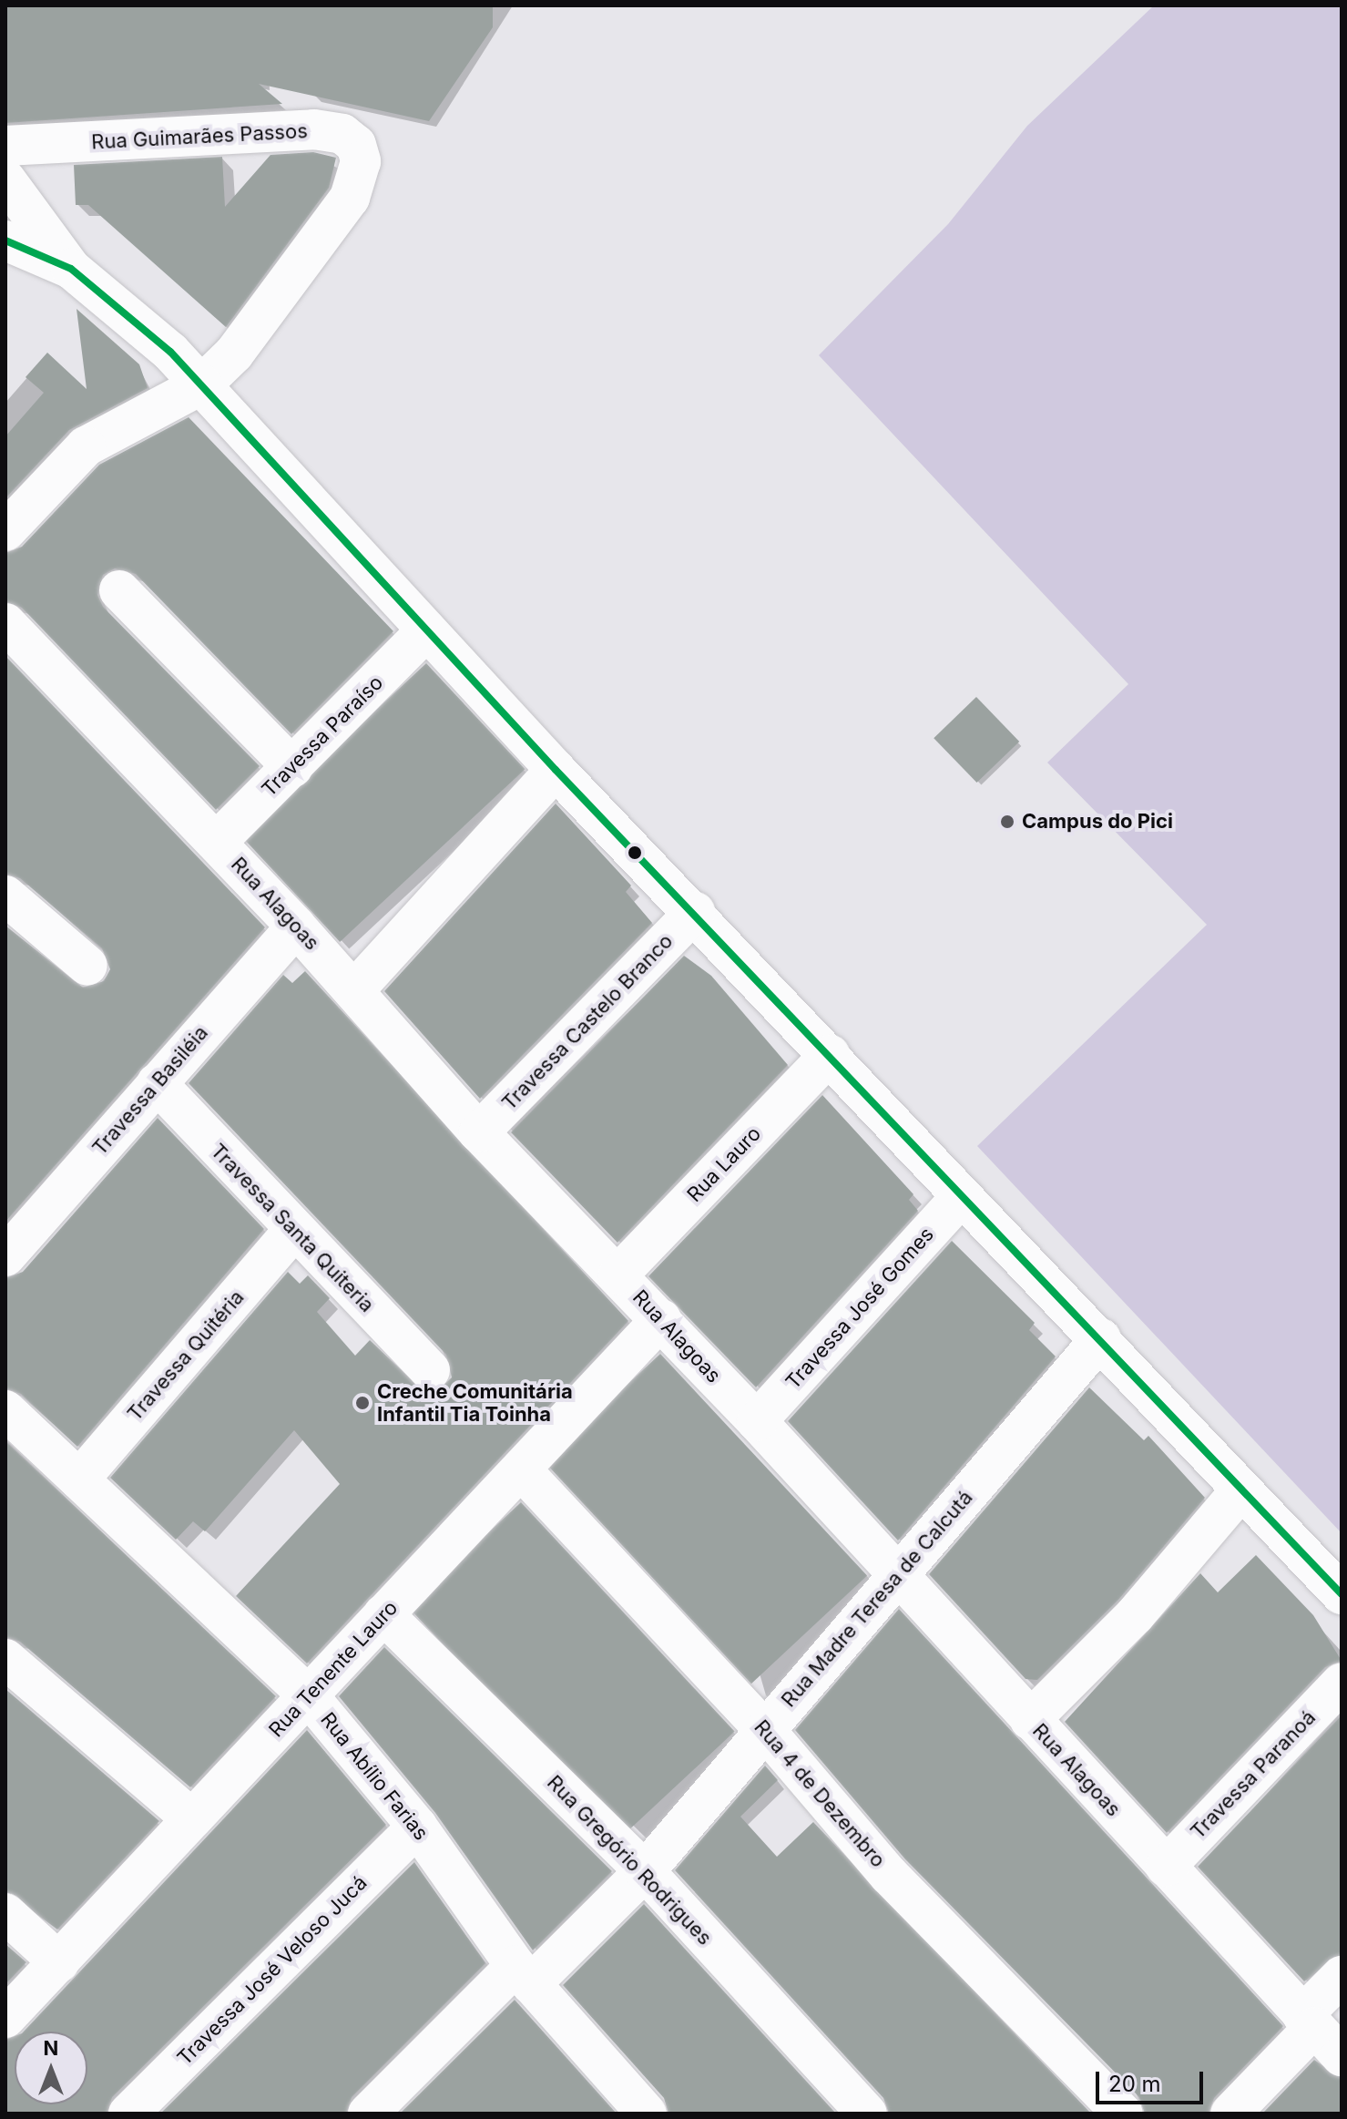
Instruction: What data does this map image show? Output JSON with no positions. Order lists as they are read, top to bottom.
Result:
{
  "streets": {
    "street": [
      "Rua Guimarães Passos",
      "Travessa Paraíso",
      "Rua Alagoas",
      "Travessa Castelo Branco",
      "Travessa Basiléia",
      "Rua Lauro",
      "Travessa Santa Quiteria",
      "Travessa José Gomes",
      "Travessa Quitéria",
      "Rua Madre Teresa de Calcutá",
      "Rua Tenente Lauro",
      "Travessa Paranoá",
      "Rua Abílio Farias",
      "Rua 4 de Dezembro",
      "Rua Gregório Rodrigues",
      "Travessa José Veloso Jucá"
    ]
  },
  "crossings": [
    ["Travessa Paraíso", "Rua Alagoas"],
    ["Rua Alagoas", "Travessa Castelo Branco"],
    ["Rua Alagoas", "Travessa Basiléia"],
    ["Rua Alagoas", "Rua Lauro"],
    ["Rua Alagoas", "Travessa José Gomes"],
    ["Rua Alagoas", "Rua Madre Teresa de Calcutá"],
    ["Rua Alagoas", "Rua Tenente Lauro"],
    ["Rua Alagoas", "Travessa Paranoá"],
    ["Travessa Basiléia", "Travessa Santa Quiteria"],
    ["Travessa Santa Quiteria", "Travessa Quitéria"],
    ["Travessa Quitéria", "Rua Abílio Farias"],
    ["Rua Madre Teresa de Calcutá", "Rua Abílio Farias"],
    ["Rua Madre Teresa de Calcutá", "Rua 4 de Dezembro"],
    ["Rua Madre Teresa de Calcutá", "Rua Gregório Rodrigues"],
    ["Rua Tenente Lauro", "Rua Abílio Farias"],
    ["Rua Tenente Lauro", "Rua 4 de Dezembro"],
    ["Rua Tenente Lauro", "Rua Gregório Rodrigues"],
    ["Rua Abílio Farias", "Travessa José Veloso Jucá"]
  ],
  "places": ["Campus do Pici", "Creche Comunitária Infantil Tia Toinha"],
  "scale_bar": "20 m",
  "north": "top"
}
